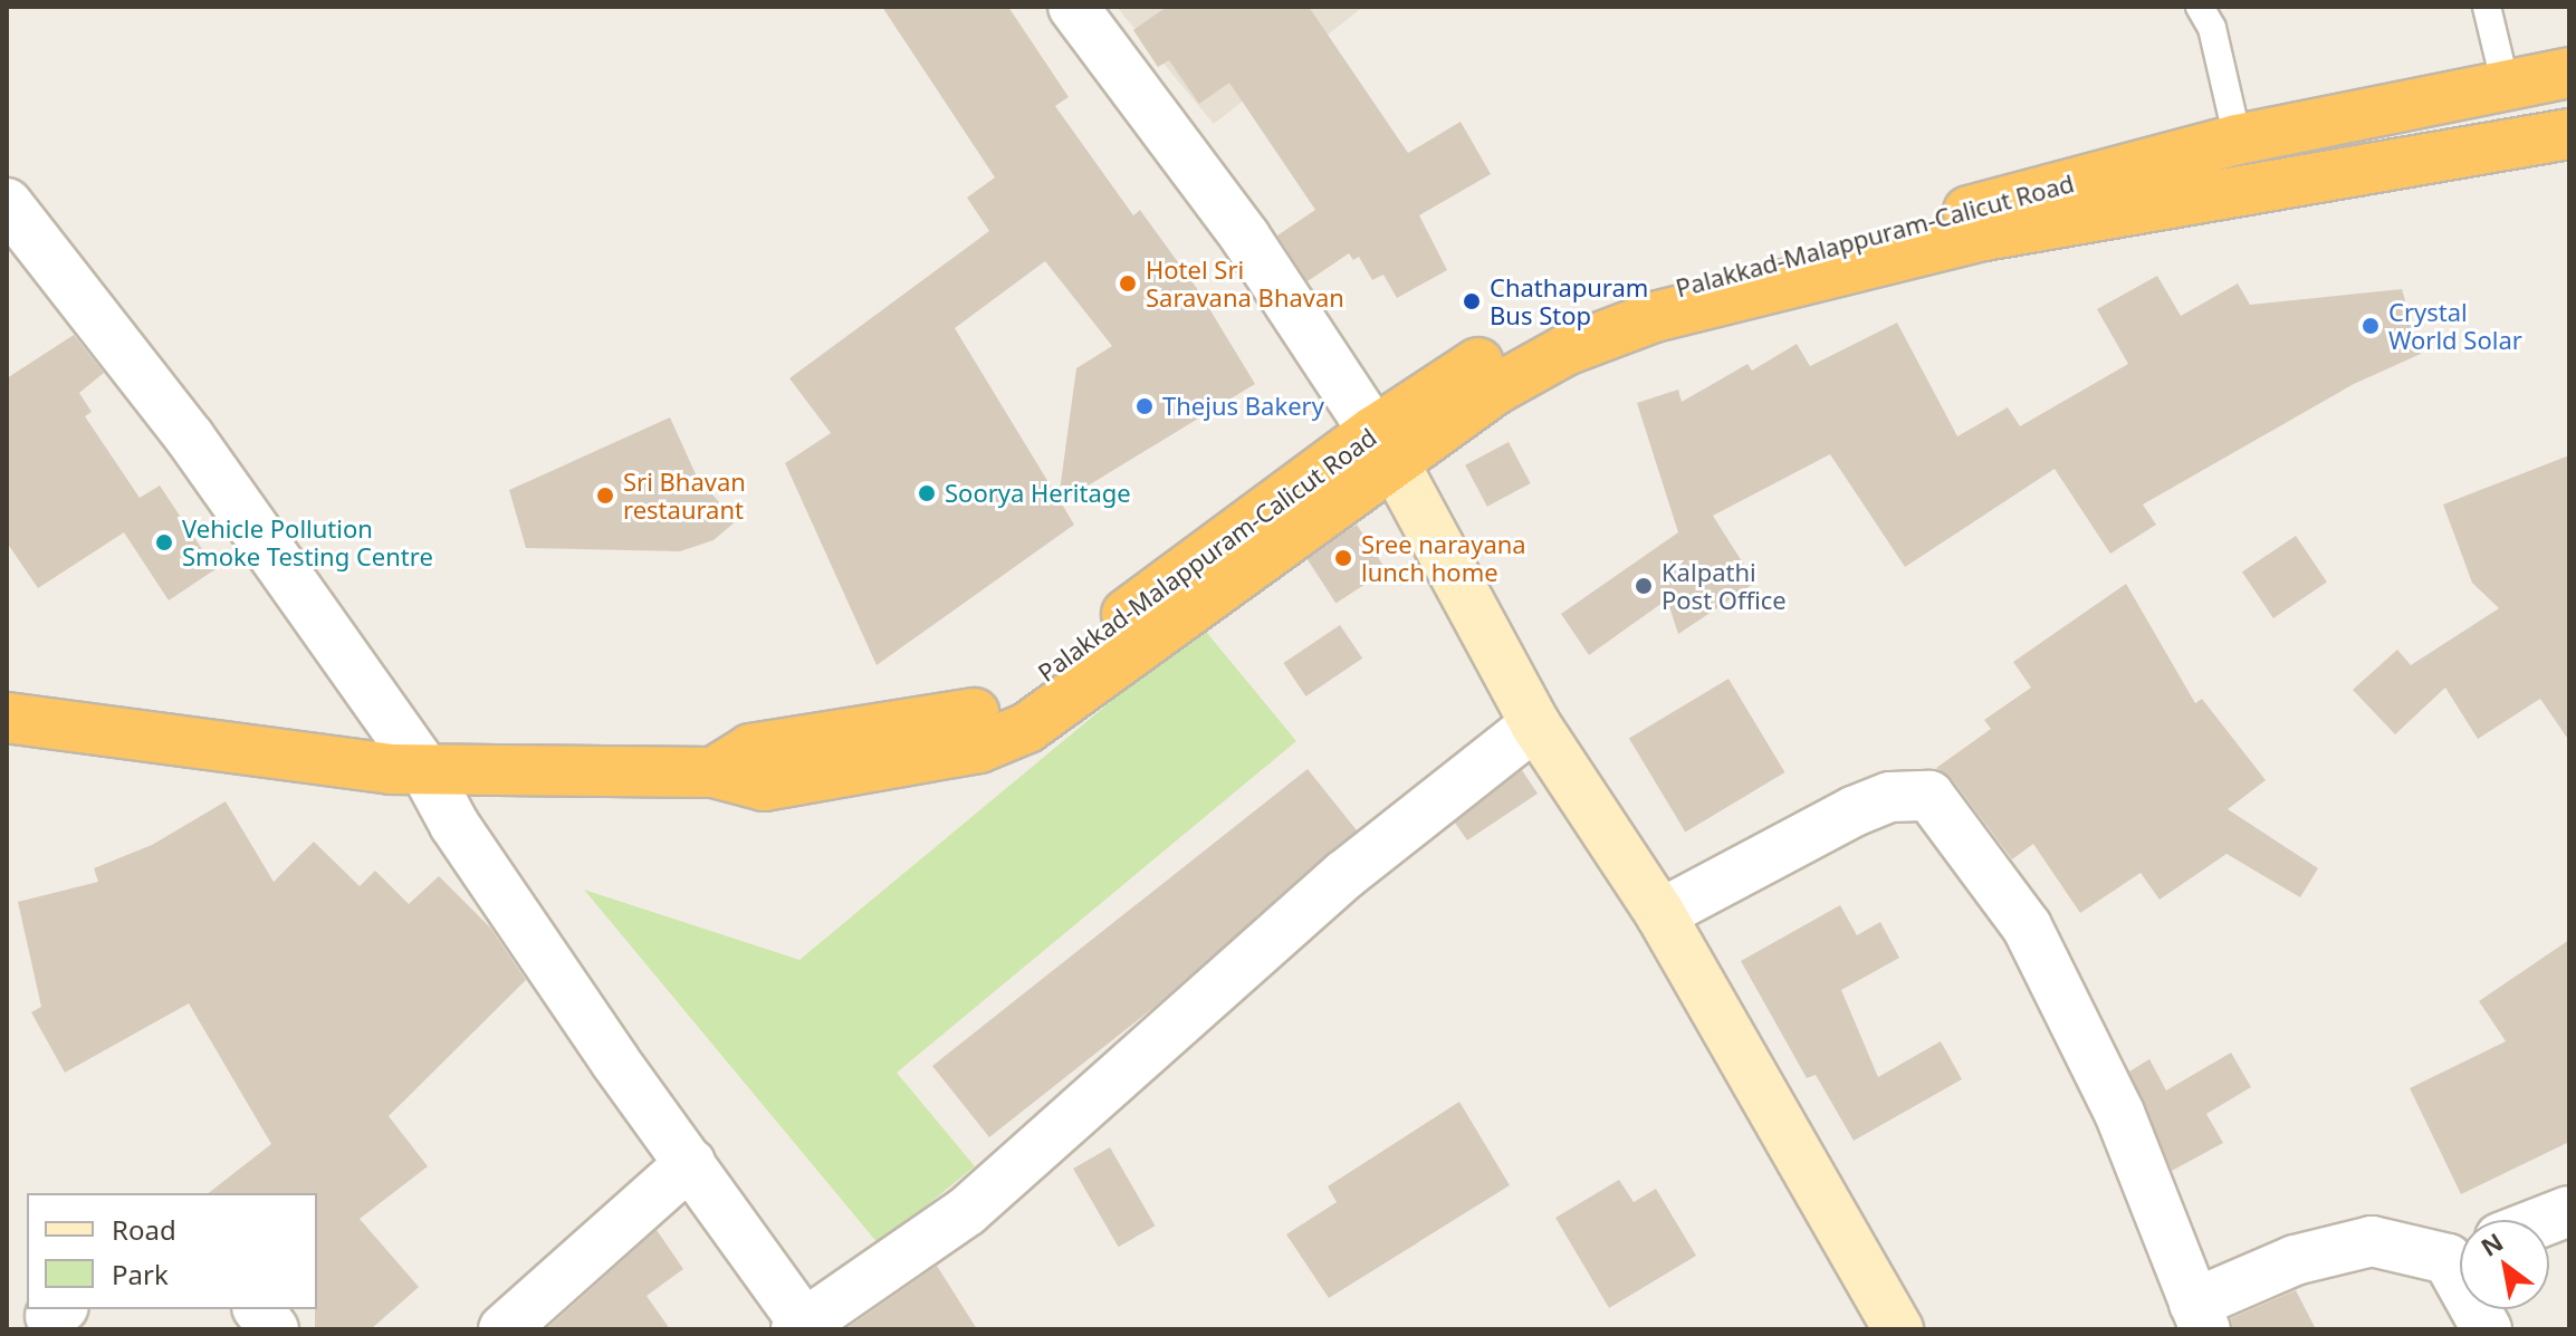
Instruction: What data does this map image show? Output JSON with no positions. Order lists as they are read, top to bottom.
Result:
{
  "streets": {
    "highway": ["Palakkad-Malappuram-Calicut Road"]
  },
  "places": [
    "Hotel Sri Saravana Bhavan",
    "Chathapuram Bus Stop",
    "Crystal World Solar",
    "Thejus Bakery",
    "Soorya Heritage",
    "Sri Bhavan restaurant",
    "Vehicle Pollution Smoke Testing Centre",
    "Sree narayana lunch home",
    "Kalpathi Post Office"
  ],
  "legend": ["Road", "Park"],
  "north": "top left"
}
